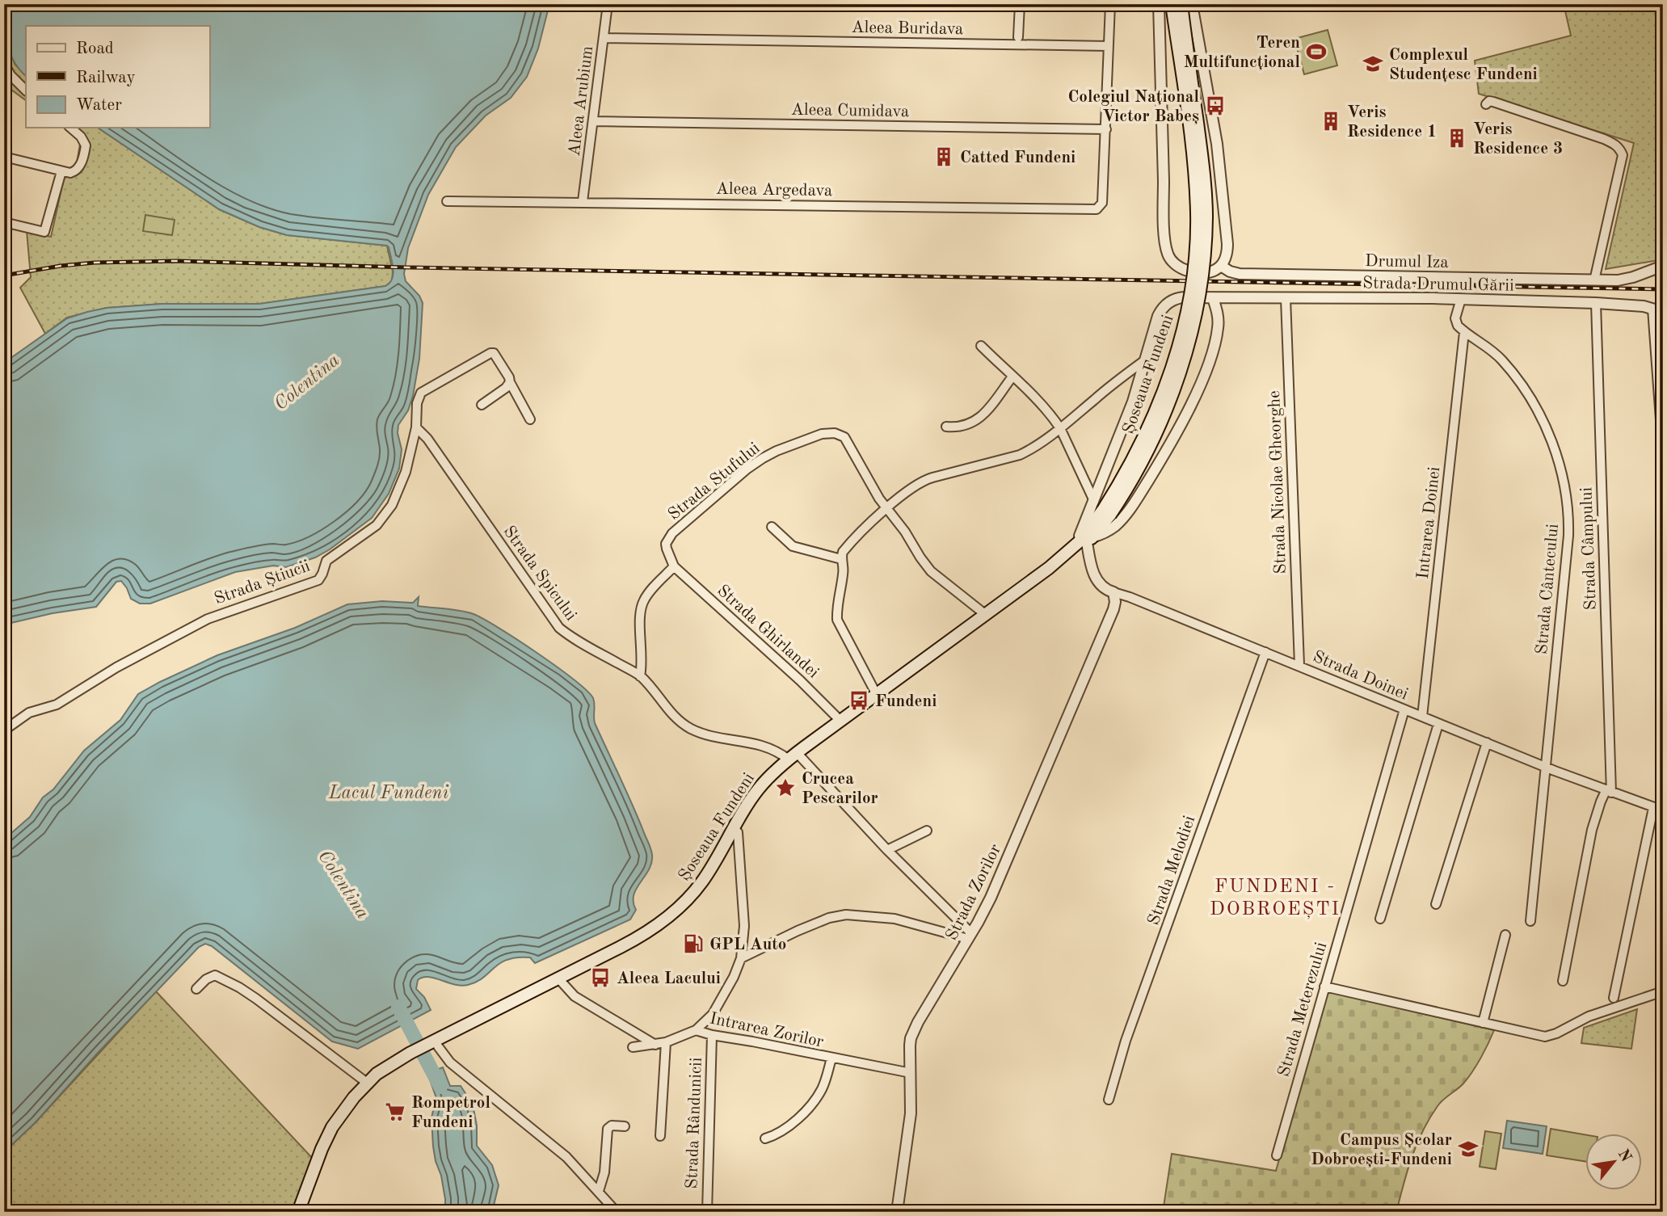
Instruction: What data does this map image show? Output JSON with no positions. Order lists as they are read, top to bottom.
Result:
{
  "streets": {
    "main road": ["Șoseaua Fundeni"],
    "street": [
      "Aleea Buridava",
      "Aleea Arubium",
      "Aleea Cumidava",
      "Aleea Argedava",
      "Drumul Iza",
      "Strada Drumul Gării",
      "Strada Stufului",
      "Strada Nicolae Gheorghe",
      "Intrarea Doinei",
      "Strada Câmpului",
      "Strada Spicului",
      "Strada Știucii",
      "Strada Cântecului",
      "Strada Ghirlandei",
      "Strada Doinei",
      "Strada Melodiei",
      "Strada Zorilor",
      "Strada Meterezului",
      "Intrarea Zorilor",
      "Strada Rândunicii"
    ]
  },
  "crossings": [
    ["Aleea Buridava", "Aleea Arubium"],
    ["Aleea Arubium", "Aleea Cumidava"],
    ["Aleea Arubium", "Aleea Argedava"],
    ["Aleea Cumidava", "Aleea Argedava"],
    ["Strada Drumul Gării", "Șoseaua Fundeni"],
    ["Strada Drumul Gării", "Strada Nicolae Gheorghe"],
    ["Strada Drumul Gării", "Strada Câmpului"],
    ["Șoseaua Fundeni", "Strada Spicului"],
    ["Șoseaua Fundeni", "Strada Ghirlandei"],
    ["Șoseaua Fundeni", "Strada Doinei"],
    ["Strada Stufului", "Strada Ghirlandei"],
    ["Strada Nicolae Gheorghe", "Strada Doinei"],
    ["Intrarea Doinei", "Strada Cântecului"],
    ["Intrarea Doinei", "Strada Doinei"],
    ["Strada Câmpului", "Strada Doinei"],
    ["Strada Spicului", "Strada Știucii"],
    ["Strada Cântecului", "Strada Doinei"],
    ["Strada Doinei", "Strada Melodiei"],
    ["Strada Doinei", "Strada Zorilor"],
    ["Strada Doinei", "Strada Meterezului"],
    ["Strada Zorilor", "Intrarea Zorilor"],
    ["Intrarea Zorilor", "Strada Rândunicii"]
  ],
  "districts": ["FUNDENI - DOBROEȘTI"],
  "water": ["Colentina", "Lacul Fundeni"],
  "places": {
    "sports": ["Teren Multifuncțional"],
    "school or university": ["Complexul Studențesc Fundeni", "Campus Școlar Dobroești-Fundeni"],
    "bus stop": ["Colegiul Național Victor Babeș", "Fundeni", "Aleea Lacului"],
    "building": ["Veris Residence 1", "Veris Residence 3", "Catted Fundeni"],
    "place": ["Crucea Pescarilor"],
    "fuel station": ["GPL Auto"],
    "supermarket": ["Rompetrol Fundeni"]
  },
  "legend": ["Road", "Railway", "Water"],
  "north": "top right"
}
